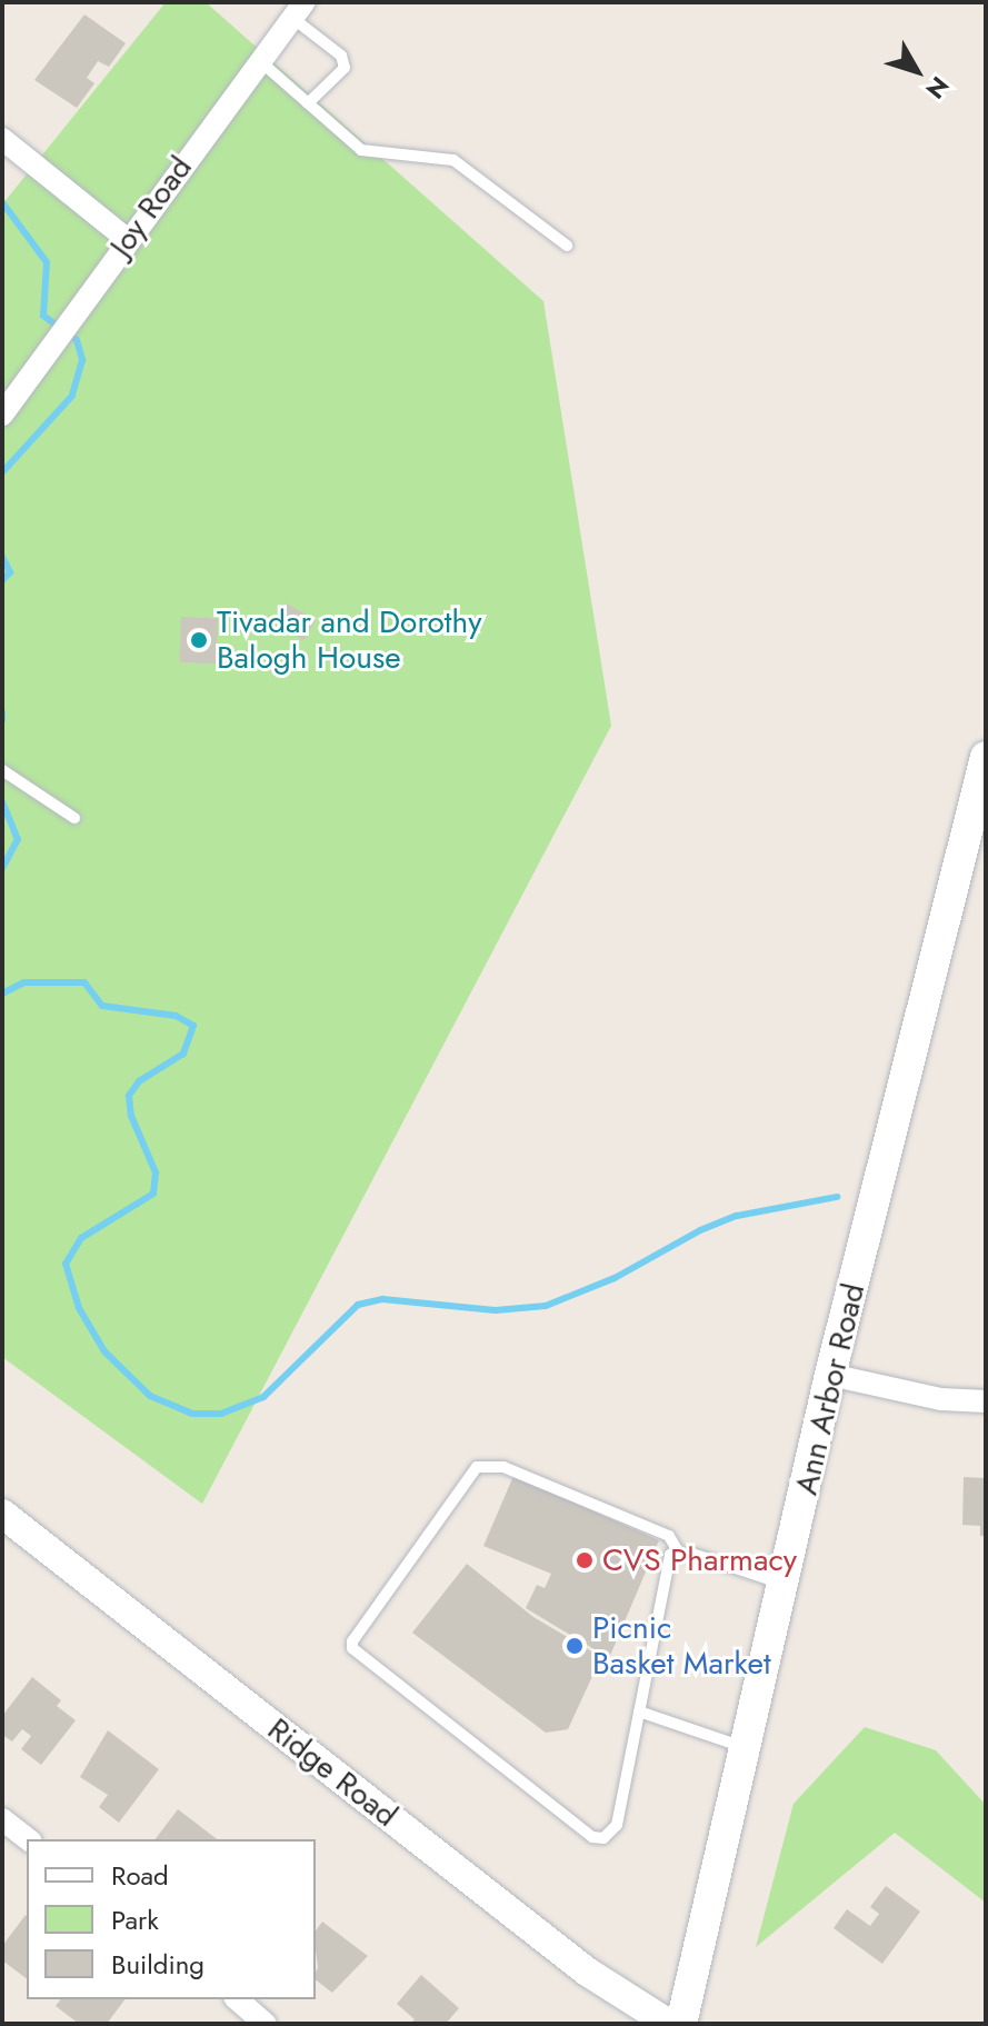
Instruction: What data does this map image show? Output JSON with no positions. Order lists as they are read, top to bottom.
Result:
{
  "streets": {
    "main road": ["Ann Arbor Road"],
    "street": ["Joy Road", "Ridge Road"]
  },
  "places": ["Tivadar and Dorothy Balogh House", "CVS Pharmacy", "Picnic Basket Market"],
  "legend": ["Road", "Park", "Building"],
  "north": "bottom right"
}
